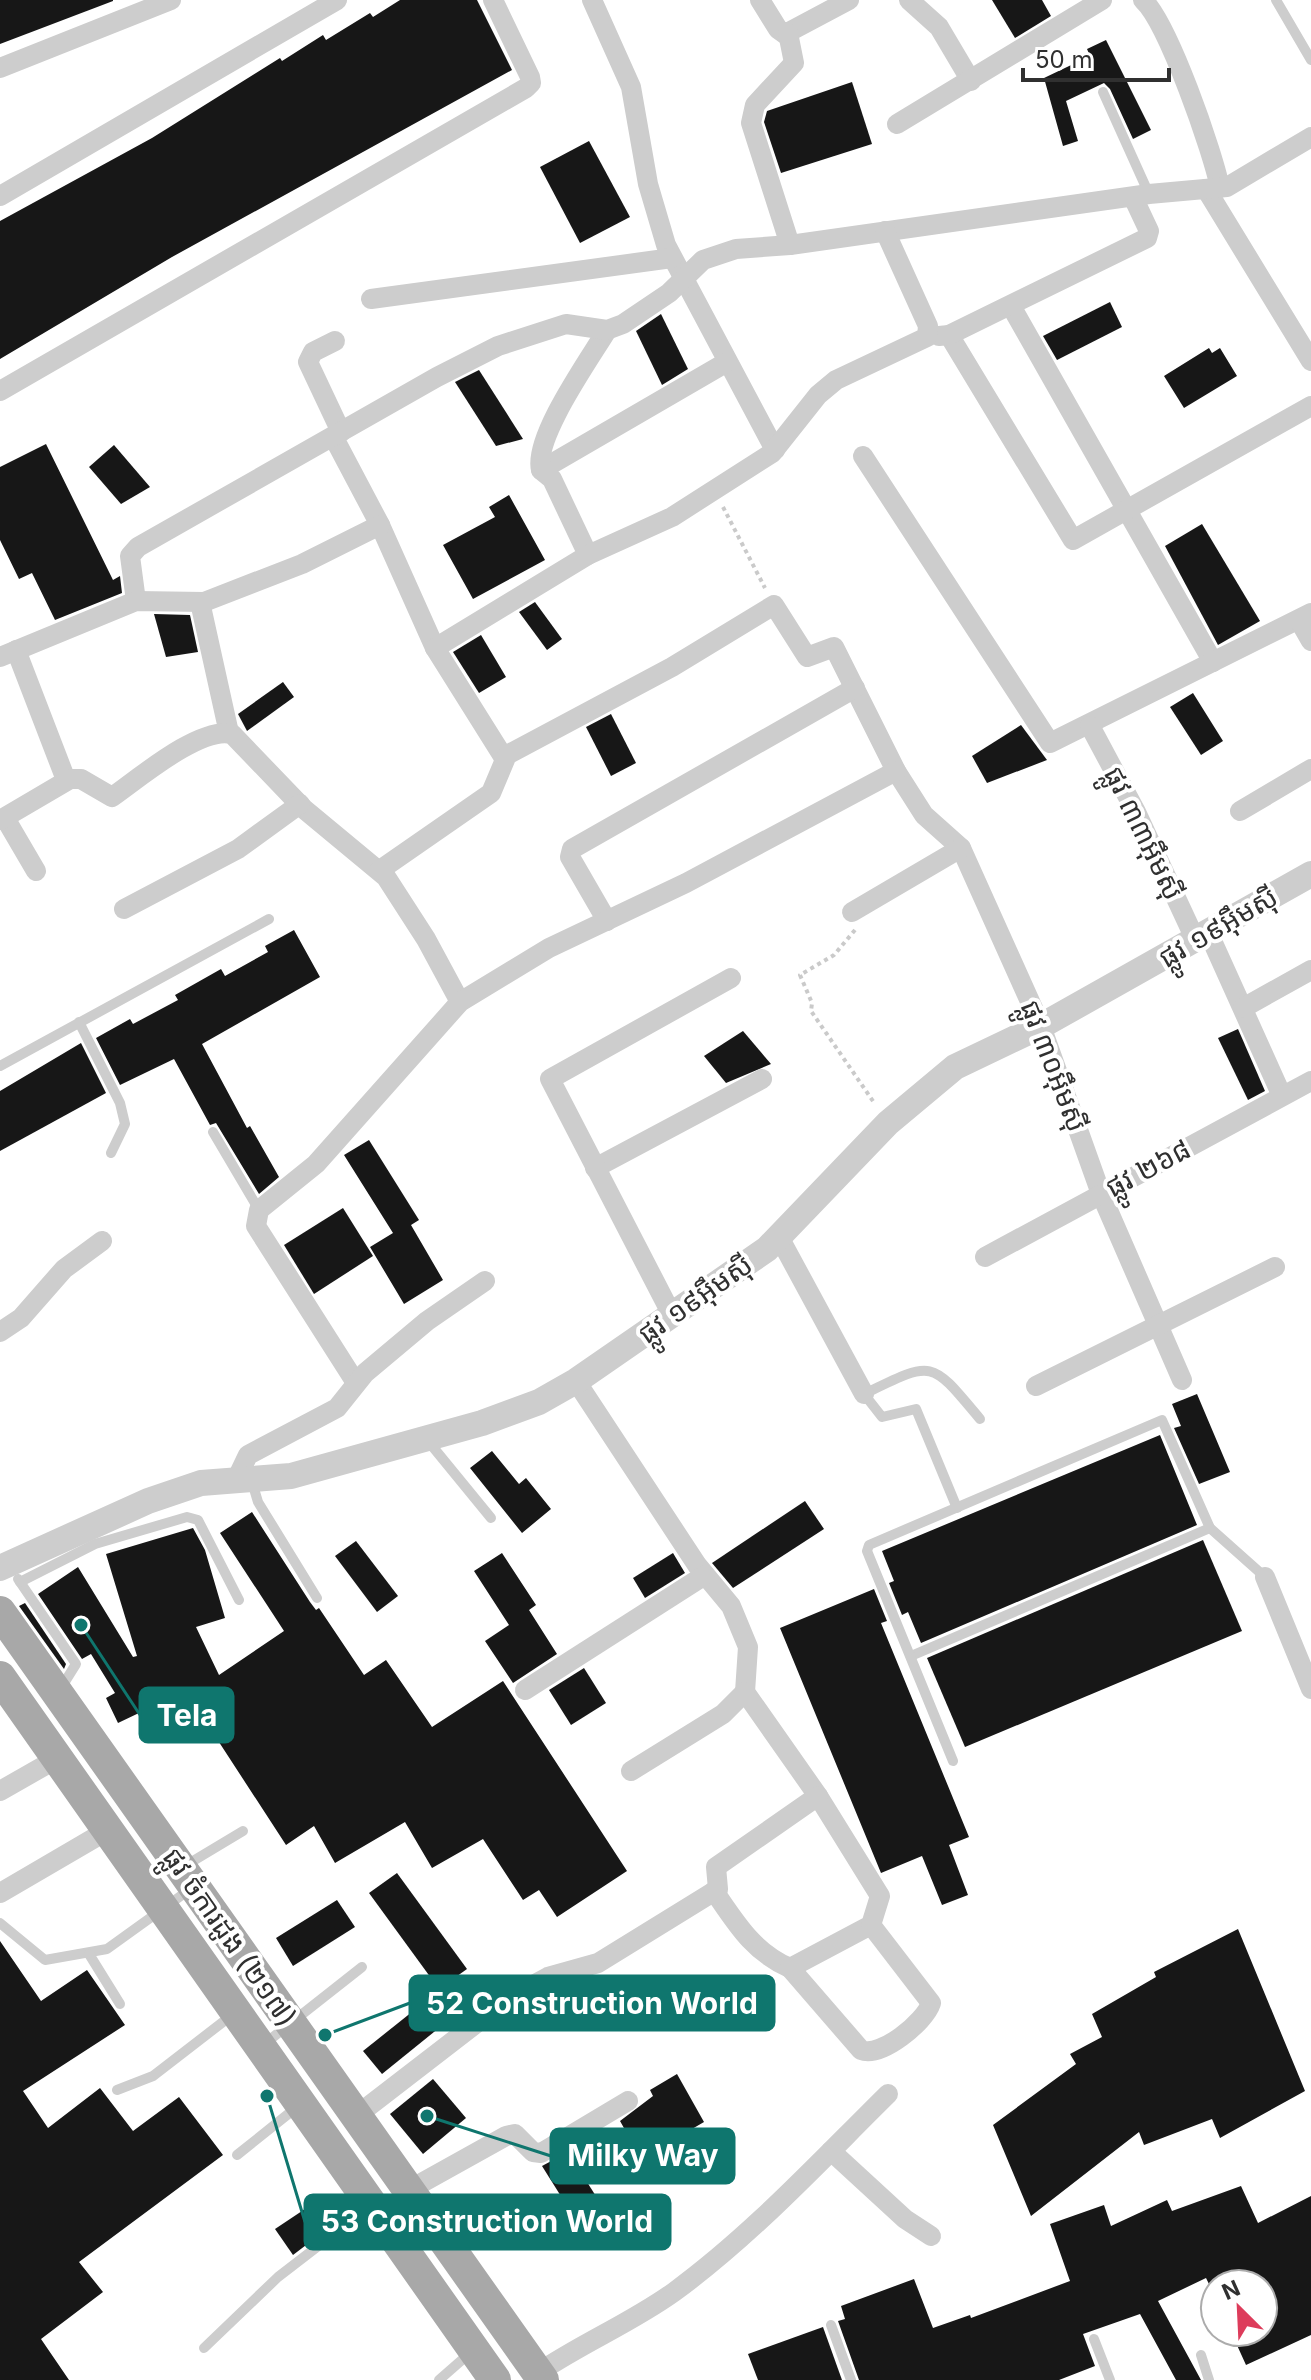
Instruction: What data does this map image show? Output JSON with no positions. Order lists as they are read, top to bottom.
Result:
{
  "streets": {
    "main road": ["ផ្លូវ ចំការដូង (២១៧)"],
    "street": [
      "ផ្លូវ ៣៣អ៊ឹមស៊ី",
      "ផ្លូវ ១៩អ៊ឹមស៊ី",
      "ផ្លូវ ៣០អ៊ឹមស៊ី",
      "ផ្លូវ ២៦៨"
    ]
  },
  "crossings": [
    ["ផ្លូវ ៣៣អ៊ឹមស៊ី", "ផ្លូវ ១៩អ៊ឹមស៊ី"],
    ["ផ្លូវ ៣៣អ៊ឹមស៊ី", "ផ្លូវ ២៦៨"],
    ["ផ្លូវ ១៩អ៊ឹមស៊ី", "ផ្លូវ ៣០អ៊ឹមស៊ី"],
    ["ផ្លូវ ៣០អ៊ឹមស៊ី", "ផ្លូវ ២៦៨"]
  ],
  "places": [
    "Tela",
    "52 Construction World",
    "53 Construction World",
    "Milky Way"
  ],
  "scale_bar": "50 m",
  "north": "top left"
}
